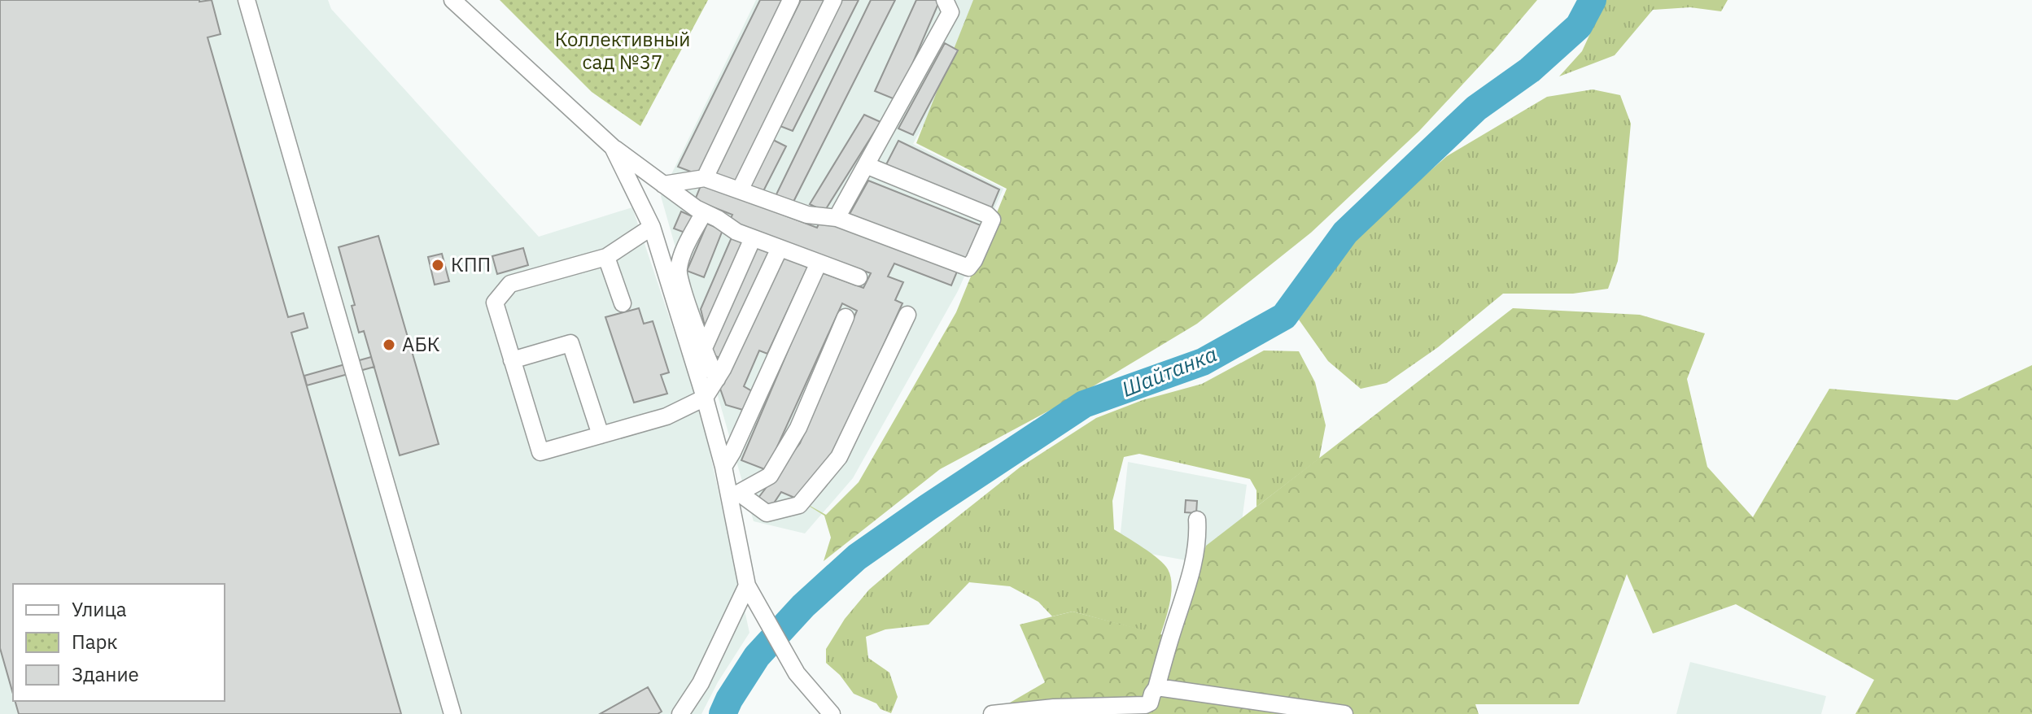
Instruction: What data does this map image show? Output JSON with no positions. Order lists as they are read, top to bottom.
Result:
{
  "water": ["Шайтанка"],
  "parks": ["Коллективный сад №37"],
  "places": ["КПП", "АБК"],
  "legend": ["Улица", "Парк", "Здание"]
}
